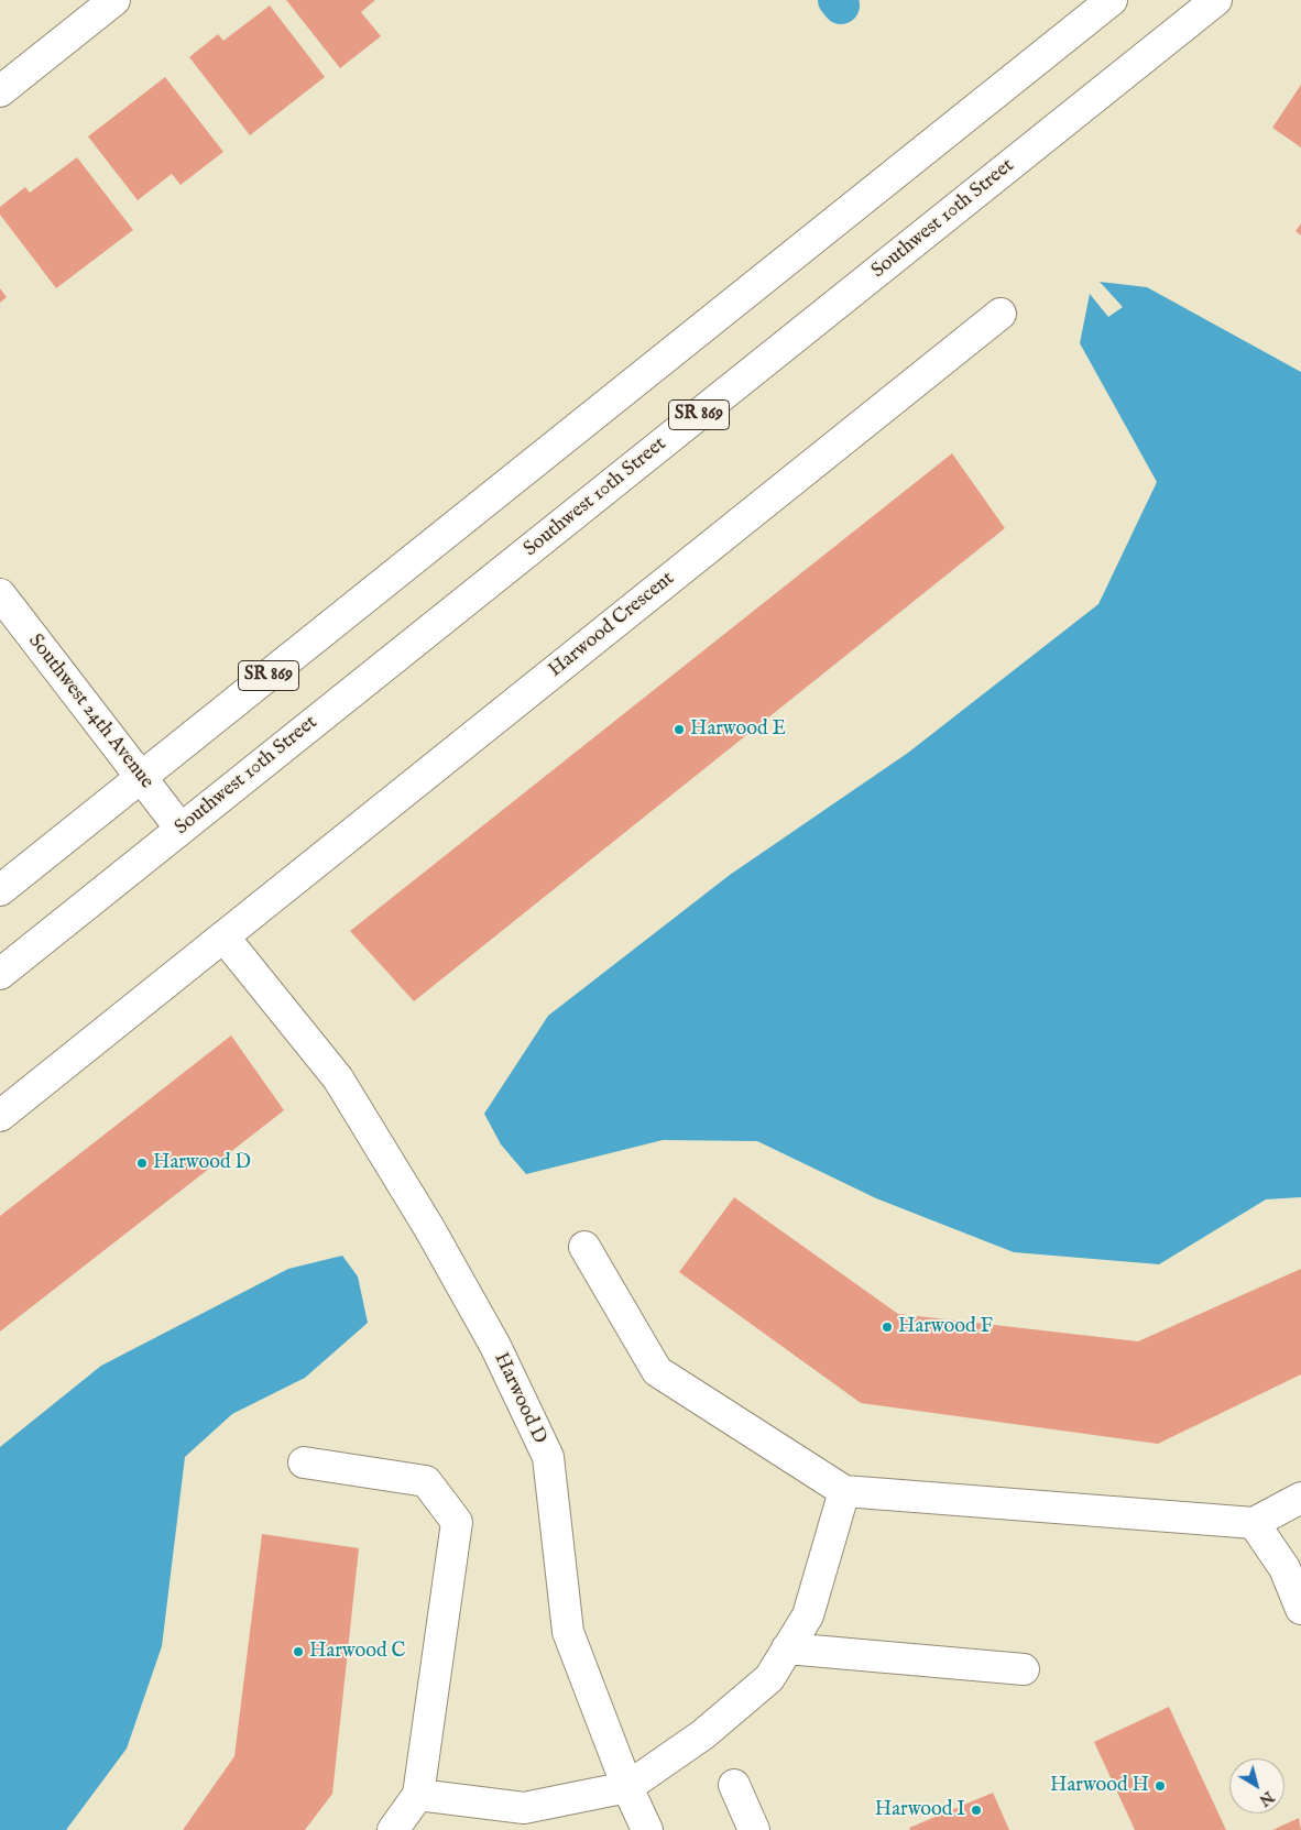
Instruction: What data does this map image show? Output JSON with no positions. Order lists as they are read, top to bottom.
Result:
{
  "streets": {
    "main road": [
      "Southwest 10th Street",
      "SR 869",
      "Harwood Crescent",
      "Southwest 24th Avenue",
      "Harwood D"
    ]
  },
  "crossings": [
    ["Southwest 10th Street", "Southwest 24th Avenue"],
    ["SR 869", "Southwest 24th Avenue"],
    ["Harwood Crescent", "Harwood D"]
  ],
  "places": [
    "Harwood E",
    "Harwood D",
    "Harwood F",
    "Harwood C",
    "Harwood H",
    "Harwood I"
  ],
  "north": "bottom right"
}
